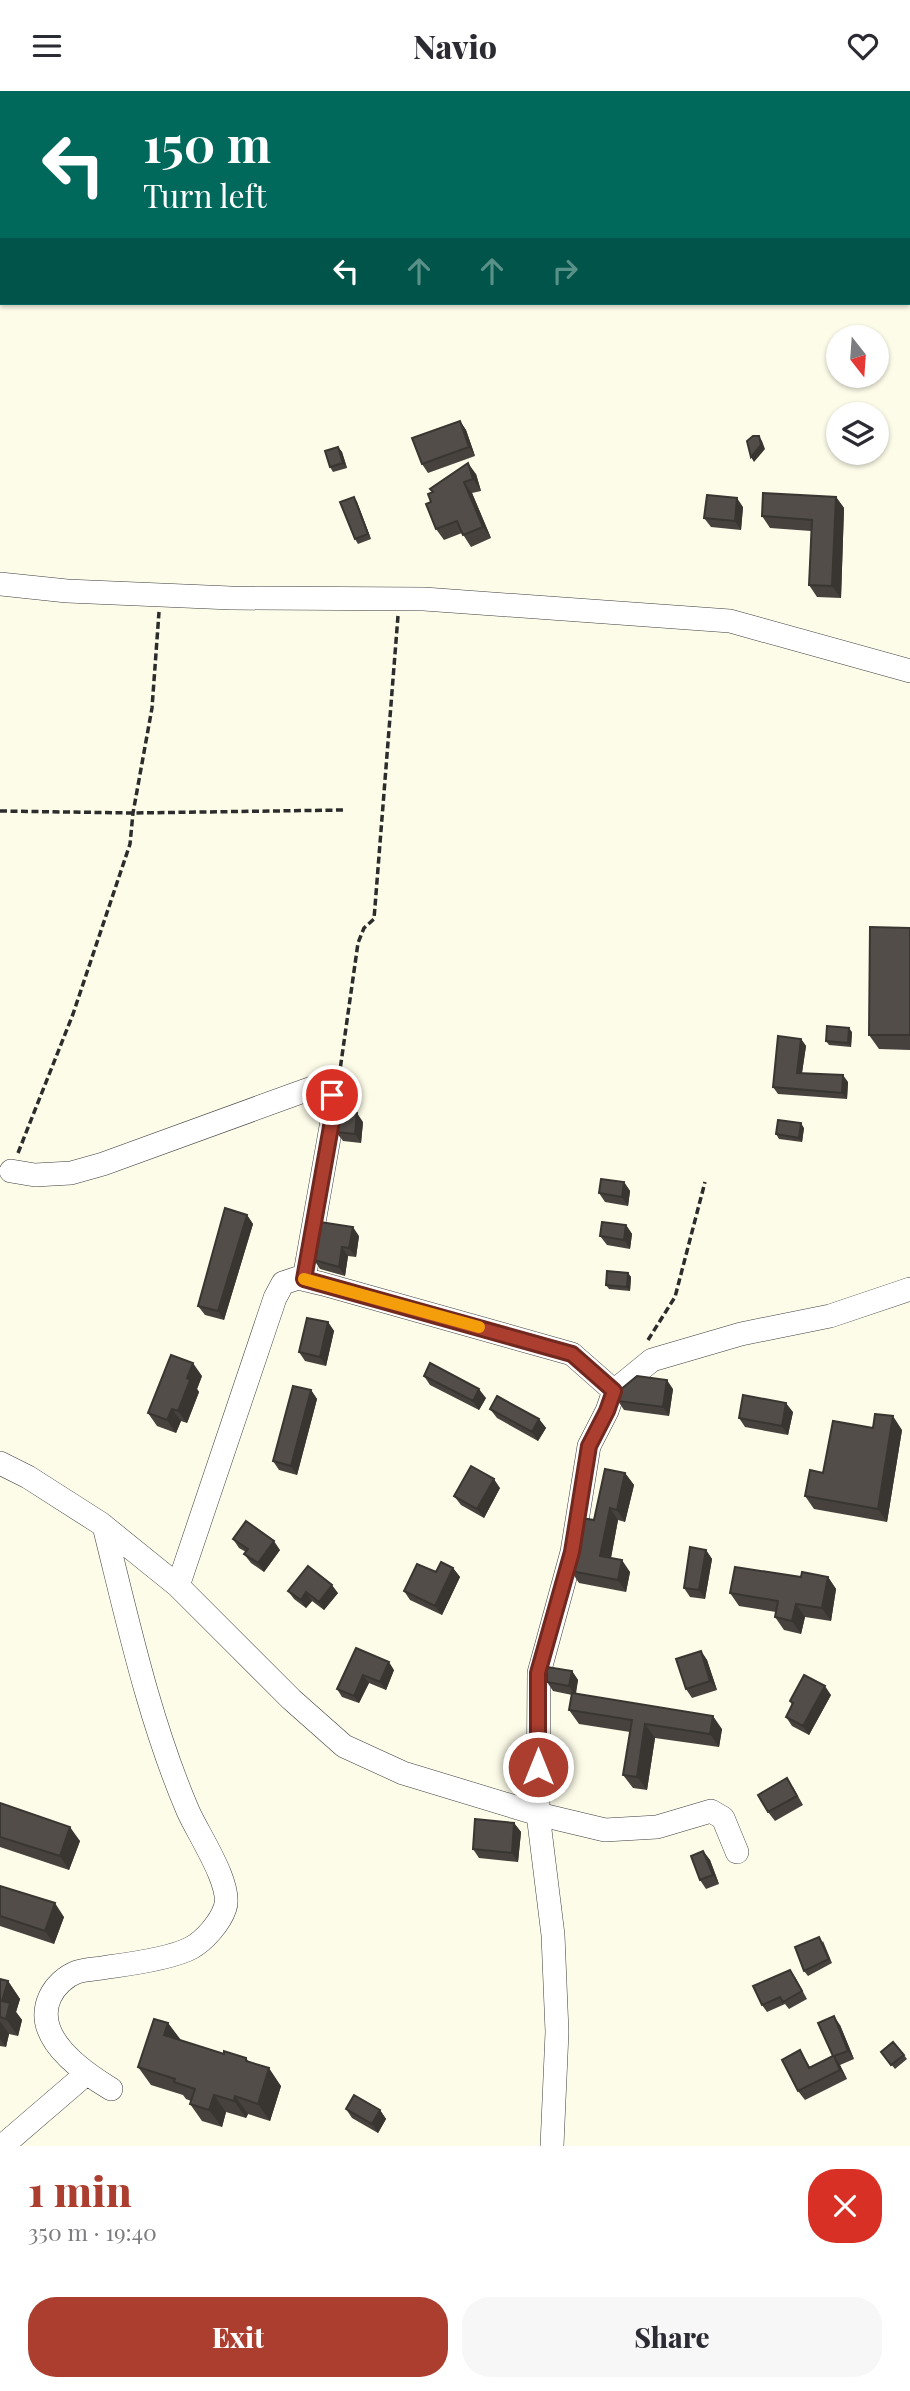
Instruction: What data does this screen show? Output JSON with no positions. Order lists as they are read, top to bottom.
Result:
{
  "north": "bottom",
  "page": {
    "header": "Navio",
    "turn": ["150 m", "Turn left"],
    "heading": ["1 min", "350 m · 19:40"],
    "buttons": ["Exit", "Share"]
  }
}
